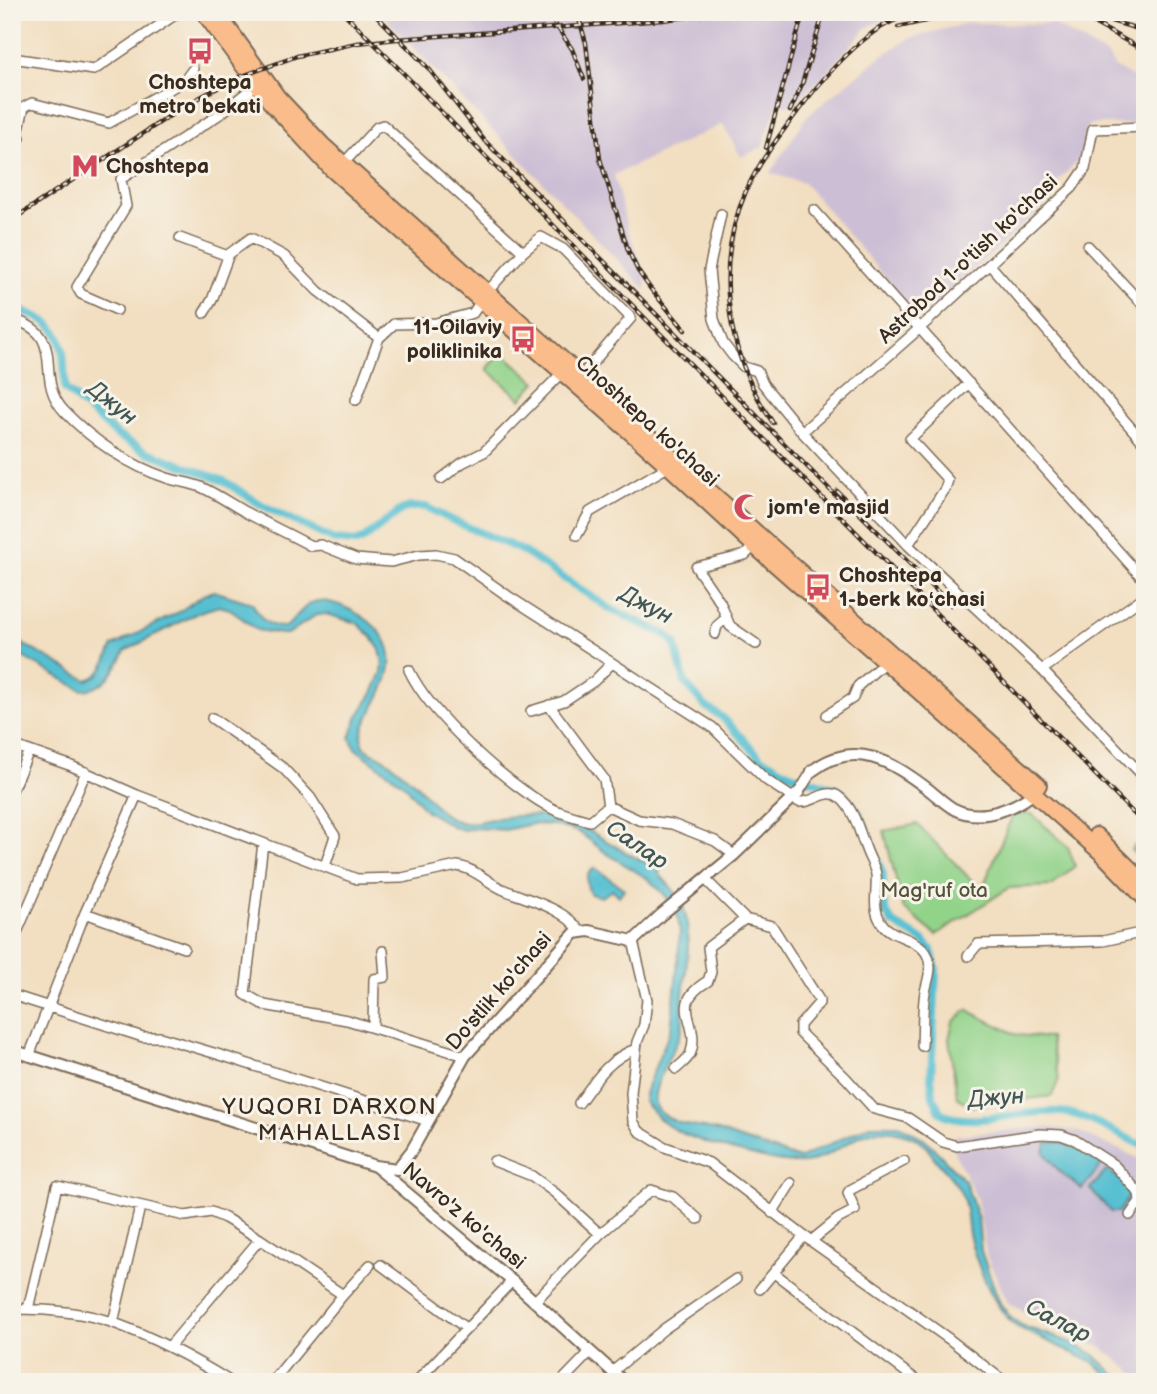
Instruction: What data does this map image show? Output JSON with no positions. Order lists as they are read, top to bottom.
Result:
{
  "streets": {
    "main road": ["Choshtepa ko'chasi"],
    "street": ["Astrobod 1-o'tish ko'chasi", "Do'stlik ko'chasi", "Navro'z ko'chasi"]
  },
  "crossings": [
    ["Do'stlik ko'chasi", "Navro'z ko'chasi"]
  ],
  "districts": ["YUQORI DARXON MAHALLASI"],
  "water": ["Джун", "Салар"],
  "parks": ["Mag'ruf ota"],
  "places": {
    "bus stop": ["Choshtepa metro bekati", "11-Oilaviy poliklinika", "Choshtepa 1-berk koʻchasi"],
    "metro station": ["Choshtepa"],
    "mosque": ["jom'e masjid"]
  }
}
